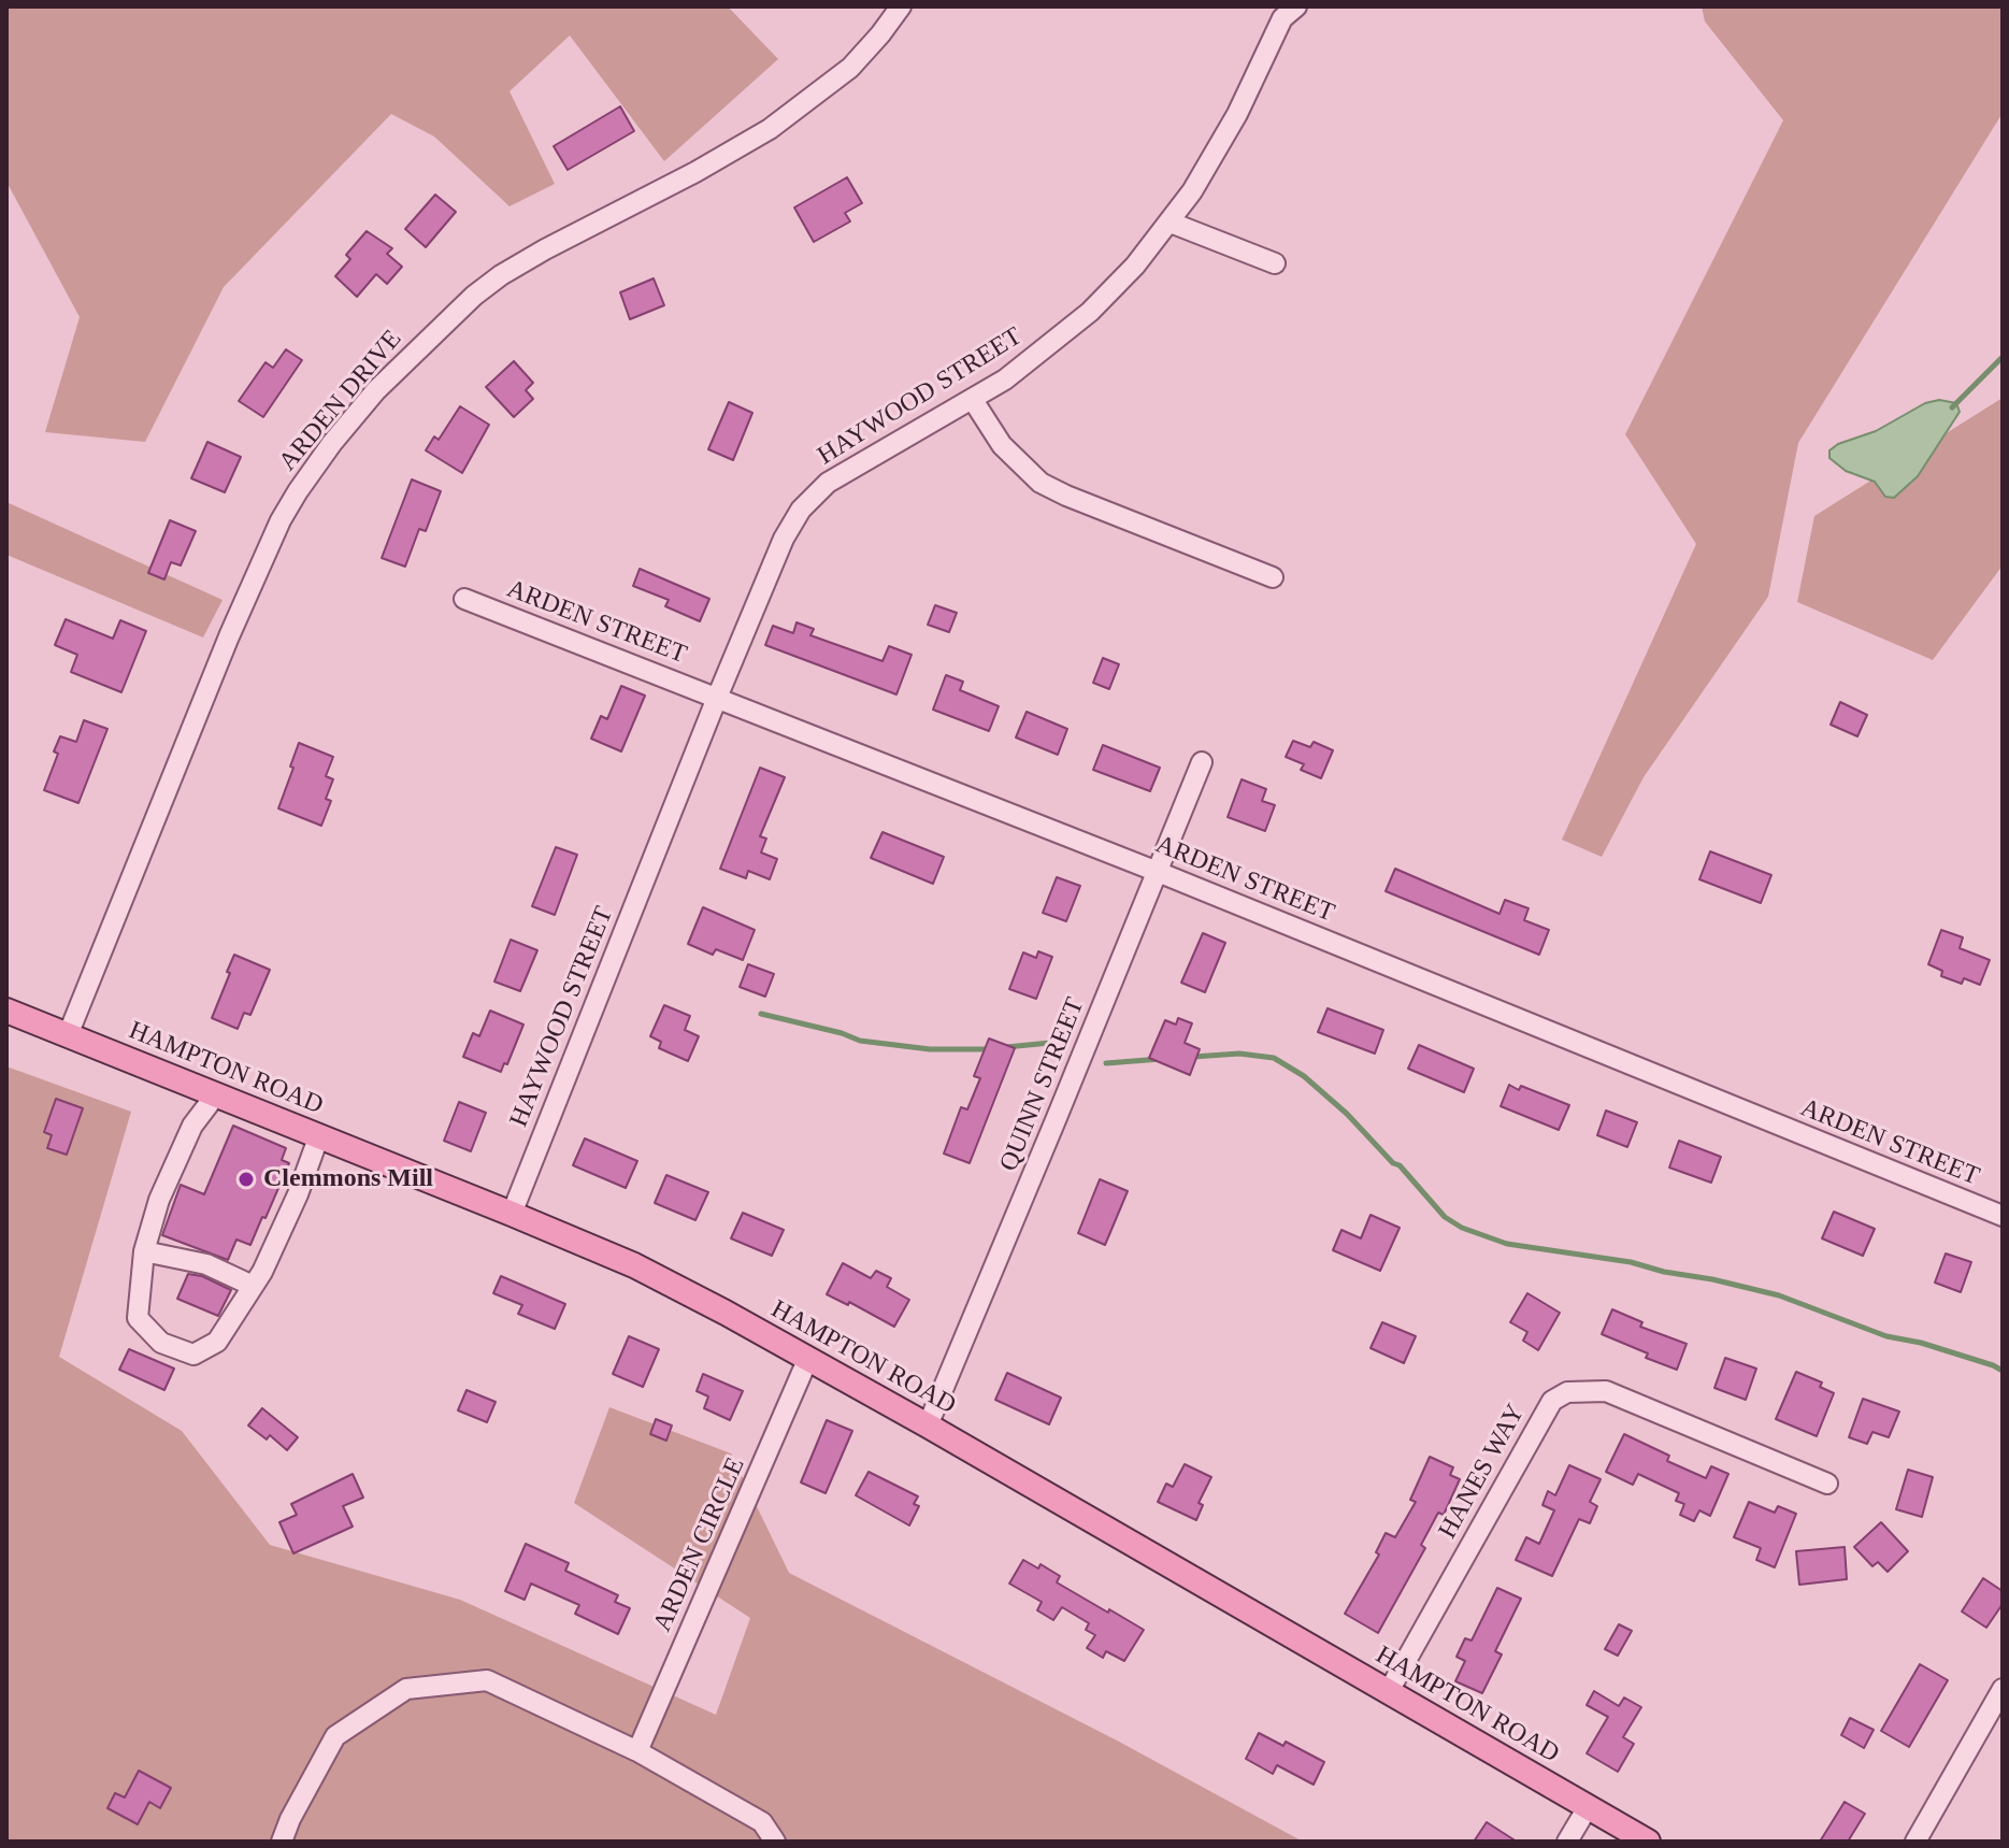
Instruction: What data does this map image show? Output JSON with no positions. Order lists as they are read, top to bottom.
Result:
{
  "streets": {
    "main road": ["HAMPTON ROAD"],
    "street": [
      "HAYWOOD STREET",
      "ARDEN DRIVE",
      "ARDEN STREET",
      "QUINN STREET",
      "HANES WAY",
      "ARDEN CIRCLE"
    ]
  },
  "crossings": [
    ["HAYWOOD STREET", "ARDEN STREET"],
    ["HAYWOOD STREET", "HAMPTON ROAD"],
    ["ARDEN DRIVE", "HAMPTON ROAD"],
    ["ARDEN STREET", "QUINN STREET"],
    ["HAMPTON ROAD", "QUINN STREET"],
    ["HAMPTON ROAD", "HANES WAY"],
    ["HAMPTON ROAD", "ARDEN CIRCLE"]
  ],
  "places": ["Clemmons Mill"]
}
